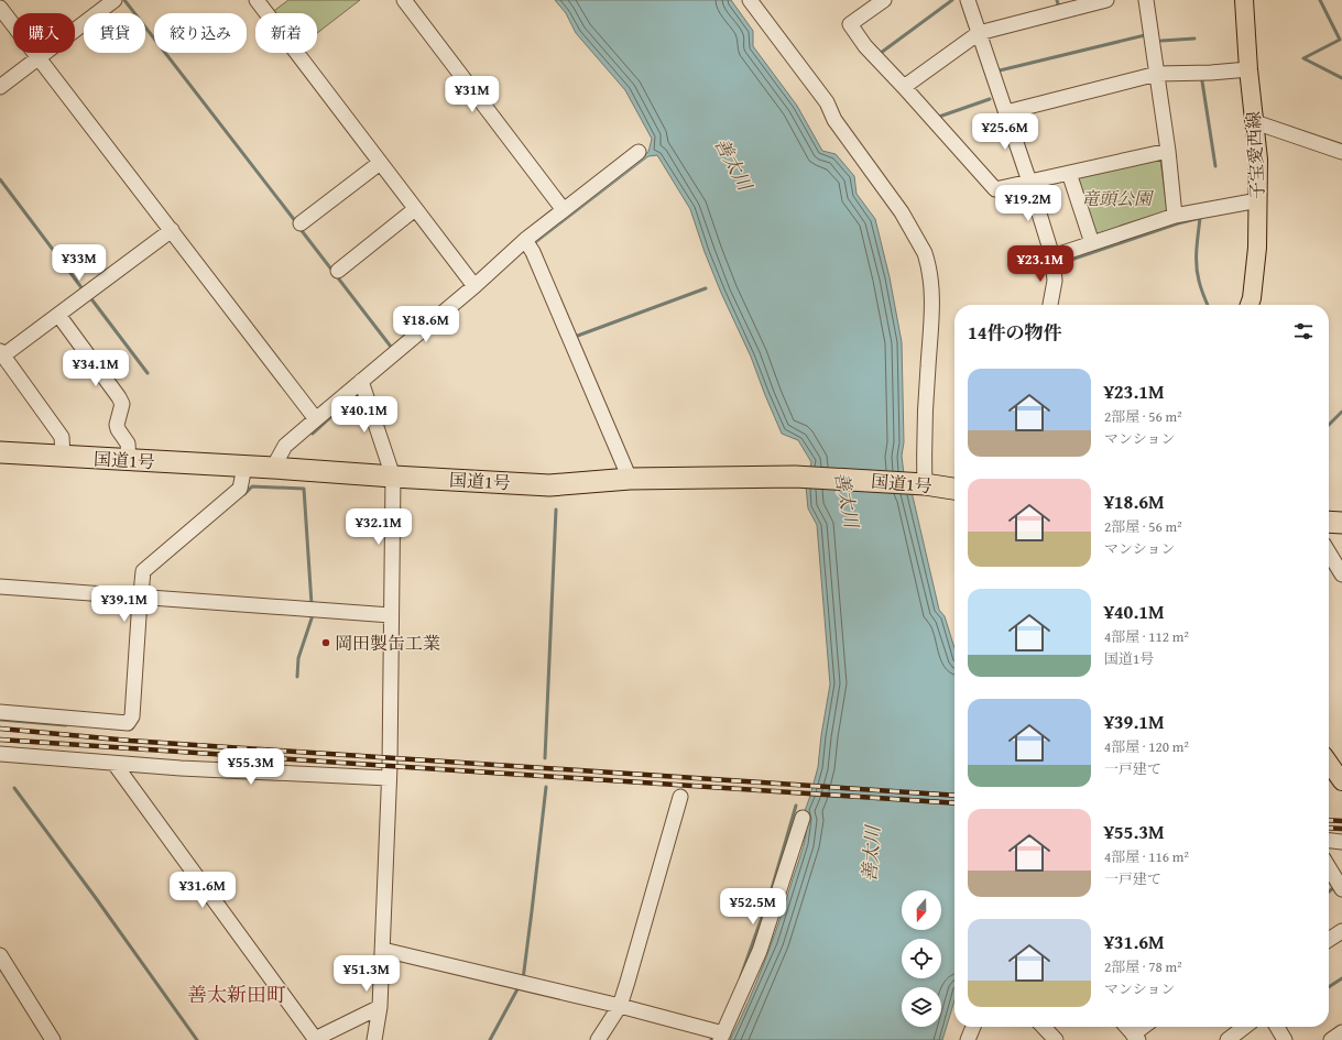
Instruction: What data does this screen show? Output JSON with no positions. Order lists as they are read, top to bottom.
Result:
{
  "streets": {
    "highway": ["国道1号"],
    "main road": ["子宝愛西線"]
  },
  "districts": ["善太新田町"],
  "water": ["善太川"],
  "parks": ["竜頭公園"],
  "places": ["岡田製缶工業"],
  "north": "bottom",
  "page": {
    "chip": [
      "購入",
      "賃貸",
      "絞り込み",
      "新着"
    ],
    "price": [
      "¥31M",
      "¥25.6M",
      "¥19.2M",
      "¥33M",
      "¥23.1M",
      "¥18.6M",
      "¥34.1M",
      "¥40.1M",
      "¥32.1M",
      "¥39.1M",
      "¥55.3M",
      "¥31.6M",
      "¥52.5M",
      "¥51.3M"
    ],
    "heading": "14件の物件",
    "list": [
      {
        "name": "¥23.1M",
        "note": "2部屋 · 56 m² · マンション"
      },
      {
        "name": "¥18.6M",
        "note": "2部屋 · 56 m² · マンション"
      },
      {
        "name": "¥40.1M",
        "note": "4部屋 · 112 m² · 国道1号"
      },
      {
        "name": "¥39.1M",
        "note": "4部屋 · 120 m² · 一戸建て"
      },
      {
        "name": "¥55.3M",
        "note": "4部屋 · 116 m² · 一戸建て"
      },
      {
        "name": "¥31.6M",
        "note": "2部屋 · 78 m² · マンション"
      }
    ]
  }
}
